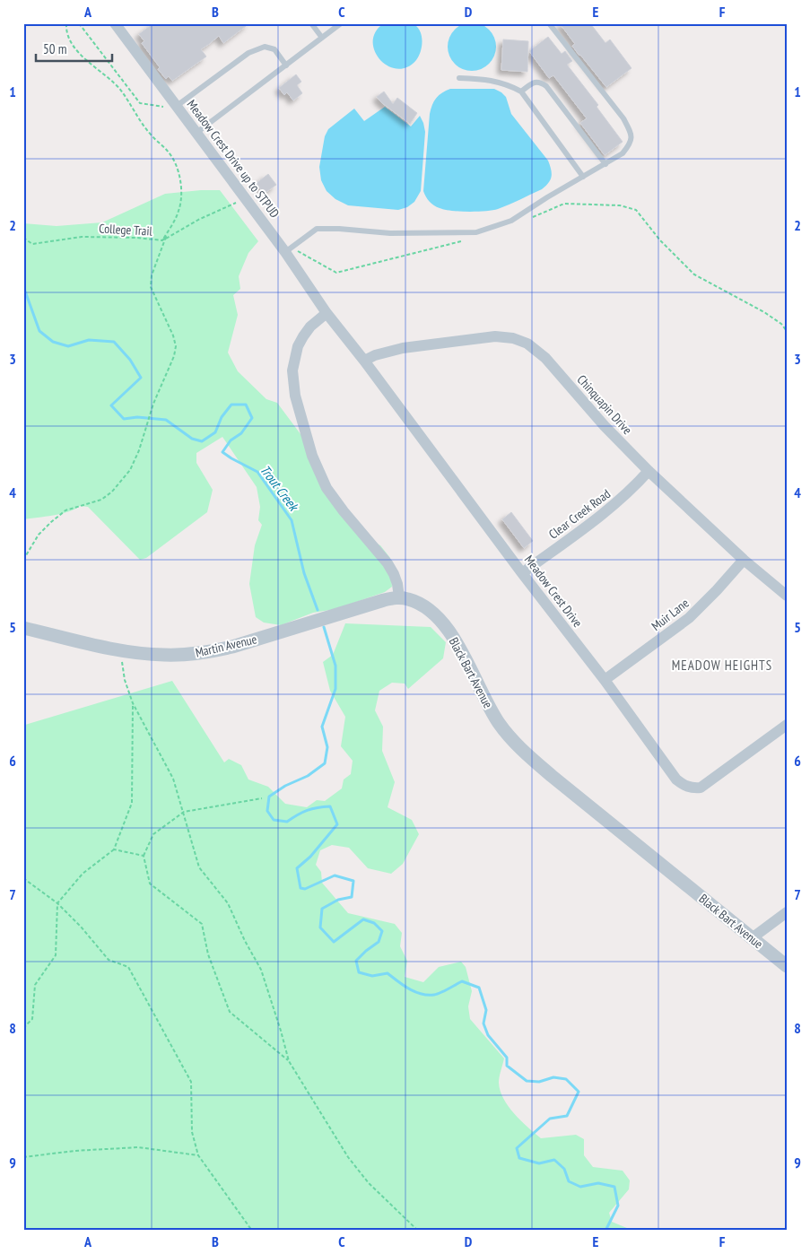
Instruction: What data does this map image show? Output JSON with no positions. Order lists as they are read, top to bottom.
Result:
{
  "streets": {
    "street": [
      "Meadow Crest Drive up to STPUD",
      "Chinquapin Drive",
      "Clear Creek Road",
      "Meadow Crest Drive",
      "Muir Lane",
      "Martin Avenue",
      "Black Bart Avenue"
    ],
    "path": ["College Trail"]
  },
  "crossings": [
    ["Meadow Crest Drive up to STPUD", "College Trail"],
    ["Meadow Crest Drive up to STPUD", "Meadow Crest Drive"],
    ["Chinquapin Drive", "Clear Creek Road"],
    ["Chinquapin Drive", "Meadow Crest Drive"],
    ["Chinquapin Drive", "Muir Lane"],
    ["Clear Creek Road", "Meadow Crest Drive"],
    ["Meadow Crest Drive", "Muir Lane"],
    ["Martin Avenue", "Black Bart Avenue"]
  ],
  "districts": ["MEADOW HEIGHTS"],
  "water": ["Trout Creek"],
  "scale_bar": "50 m",
  "grid": {
    "columns": [
      "A",
      "B",
      "C",
      "D",
      "E",
      "F"
    ],
    "rows": [
      "1",
      "2",
      "3",
      "4",
      "5",
      "6",
      "7",
      "8",
      "9"
    ]
  }
}
